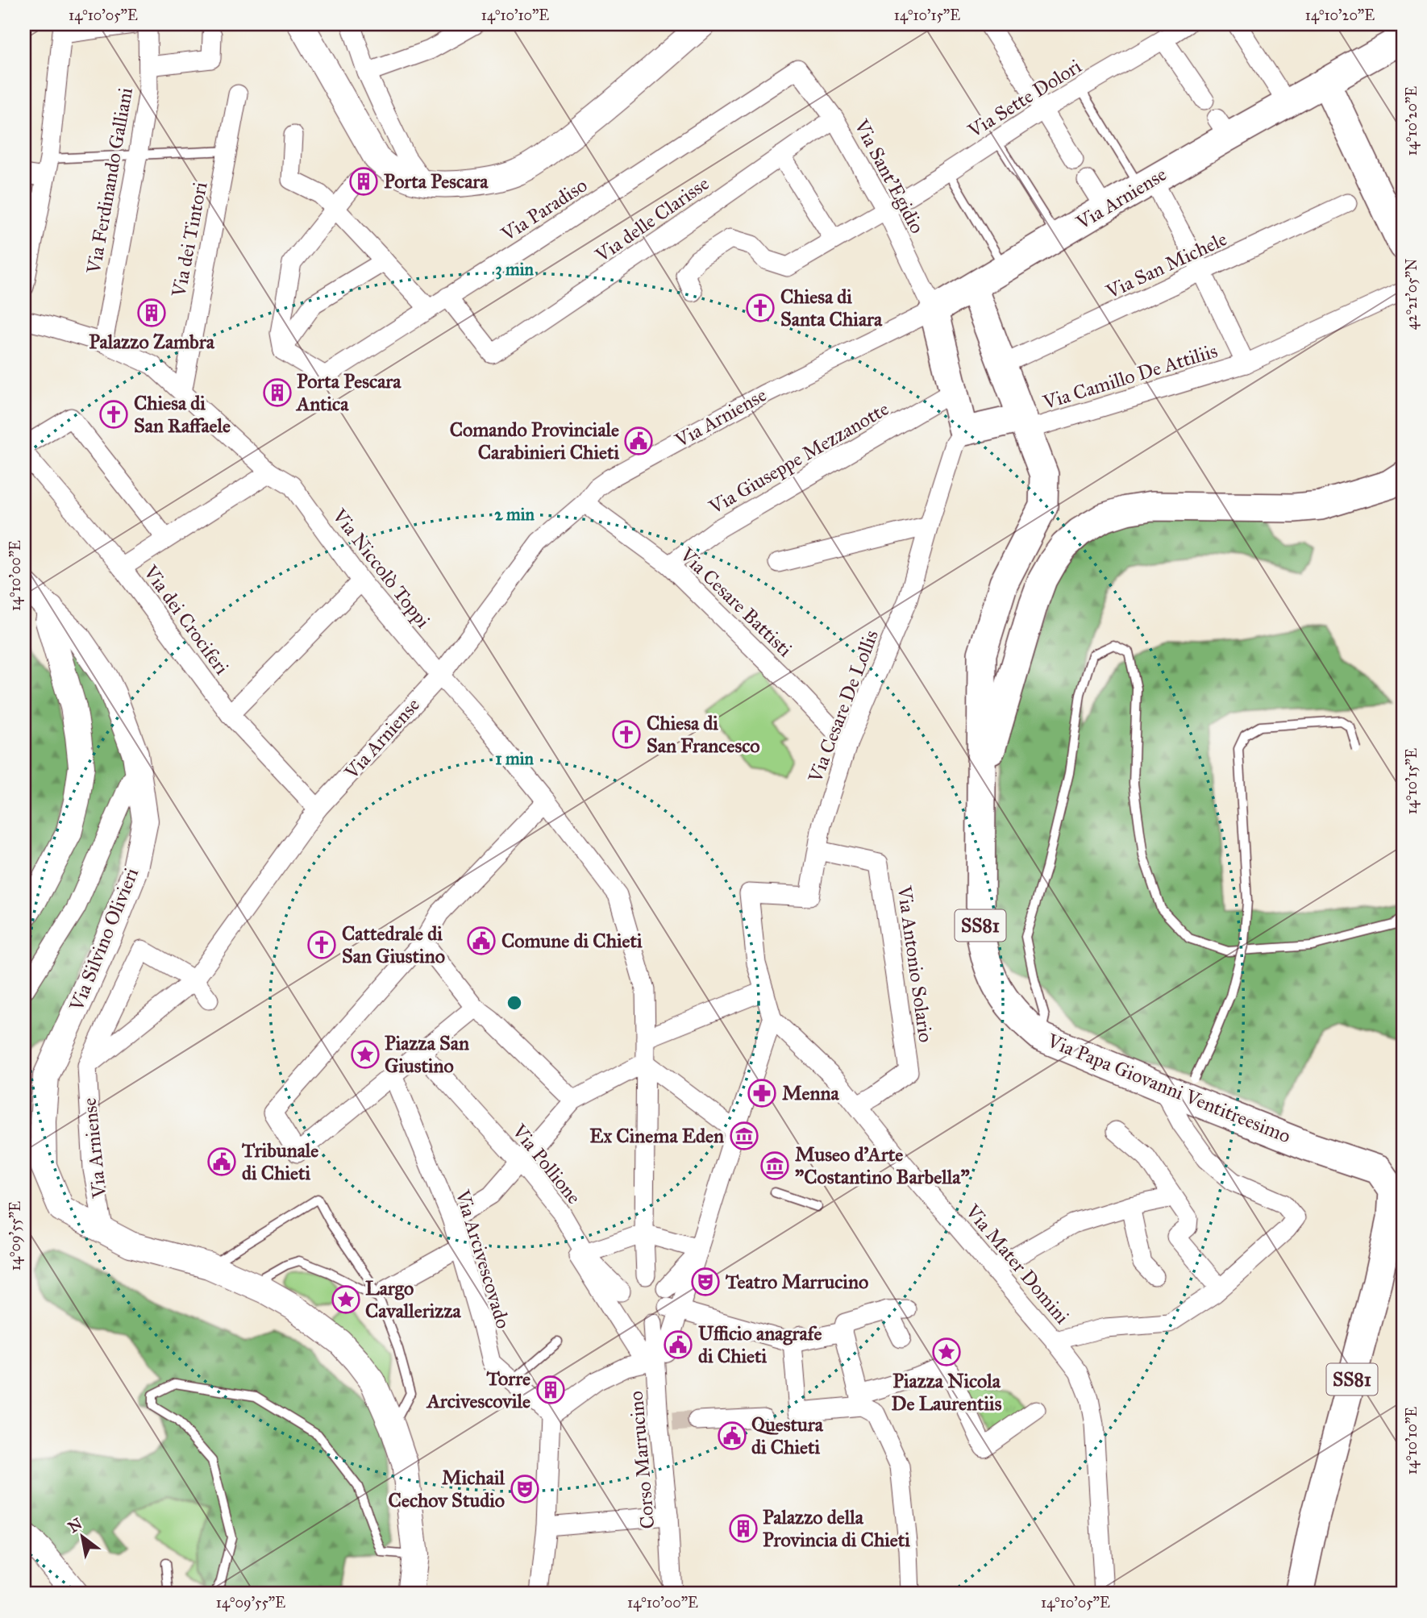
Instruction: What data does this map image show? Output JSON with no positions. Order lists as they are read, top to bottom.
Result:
{
  "streets": {
    "main road": ["Via Arniense", "SS81", "Via Papa Giovanni Ventitreesimo"],
    "street": [
      "Via Sette Dolori",
      "Via Sant'Egidio",
      "Via Ferdinando Galliani",
      "Via Paradiso",
      "Via delle Clarisse",
      "Via dei Tintori",
      "Via San Michele",
      "Via Camillo De Attiliis",
      "Via Giuseppe Mezzanotte",
      "Via Niccolò Toppi",
      "Via Cesare Battisti",
      "Via dei Crociferi",
      "Via Cesare De Lollis",
      "Via Silvino Olivieri",
      "Via Antonio Solario",
      "Via Pollione",
      "Via Arcivescovado",
      "Via Mater Domini",
      "Corso Marrucino"
    ]
  },
  "crossings": [
    ["Via Sette Dolori", "Via Sant'Egidio"],
    ["Via Sant'Egidio", "Via Arniense"],
    ["Via Sant'Egidio", "Via Paradiso"],
    ["Via Sant'Egidio", "Via delle Clarisse"],
    ["Via Arniense", "Via Niccolò Toppi"],
    ["Via Arniense", "Via Cesare Battisti"],
    ["Via Arniense", "Via dei Crociferi"],
    ["Via Arniense", "Via Silvino Olivieri"],
    ["Via Arniense", "Via Papa Giovanni Ventitreesimo"],
    ["Via Paradiso", "Via delle Clarisse"],
    ["Via San Michele", "Via Papa Giovanni Ventitreesimo"],
    ["Via Camillo De Attiliis", "Via Papa Giovanni Ventitreesimo"],
    ["Via Giuseppe Mezzanotte", "Via Cesare Battisti"],
    ["Via Cesare Battisti", "Via Cesare De Lollis"],
    ["Via Cesare De Lollis", "Via Antonio Solario"],
    ["Via Cesare De Lollis", "Via Mater Domini"],
    ["Via Antonio Solario", "Via Mater Domini"],
    ["Via Pollione", "Corso Marrucino"]
  ],
  "places": {
    "building": [
      "Porta Pescara",
      "Palazzo Zambra",
      "Porta Pescara Antica",
      "Torre Arcivescovile",
      "Palazzo della Provincia di Chieti"
    ],
    "church": [
      "Chiesa di Santa Chiara",
      "Chiesa di San Raffaele",
      "Chiesa di San Francesco",
      "Cattedrale di San Giustino"
    ],
    "public building": [
      "Comando Provinciale Carabinieri Chieti",
      "Comune di Chieti",
      "Tribunale di Chieti",
      "Ufficio anagrafe di Chieti",
      "Questura di Chieti"
    ],
    "place": ["Piazza San Giustino", "Largo Cavallerizza", "Piazza Nicola De Laurentiis"],
    "pharmacy": ["Menna"],
    "museum": ["Ex Cinema Eden", "Museo d'Arte \"Costantino Barbella\""],
    "theatre": ["Teatro Marrucino", "Michail Cechov Studio"]
  },
  "north": "top left",
  "coordinates": [
    "14°10'05\"E",
    "14°10'10\"E",
    "14°10'15\"E",
    "14°10'20\"E",
    "42°21'05\"N",
    "14°10'00\"E",
    "14°09'55\"E"
  ],
  "rings": ["3 min", "2 min", "1 min"]
}
